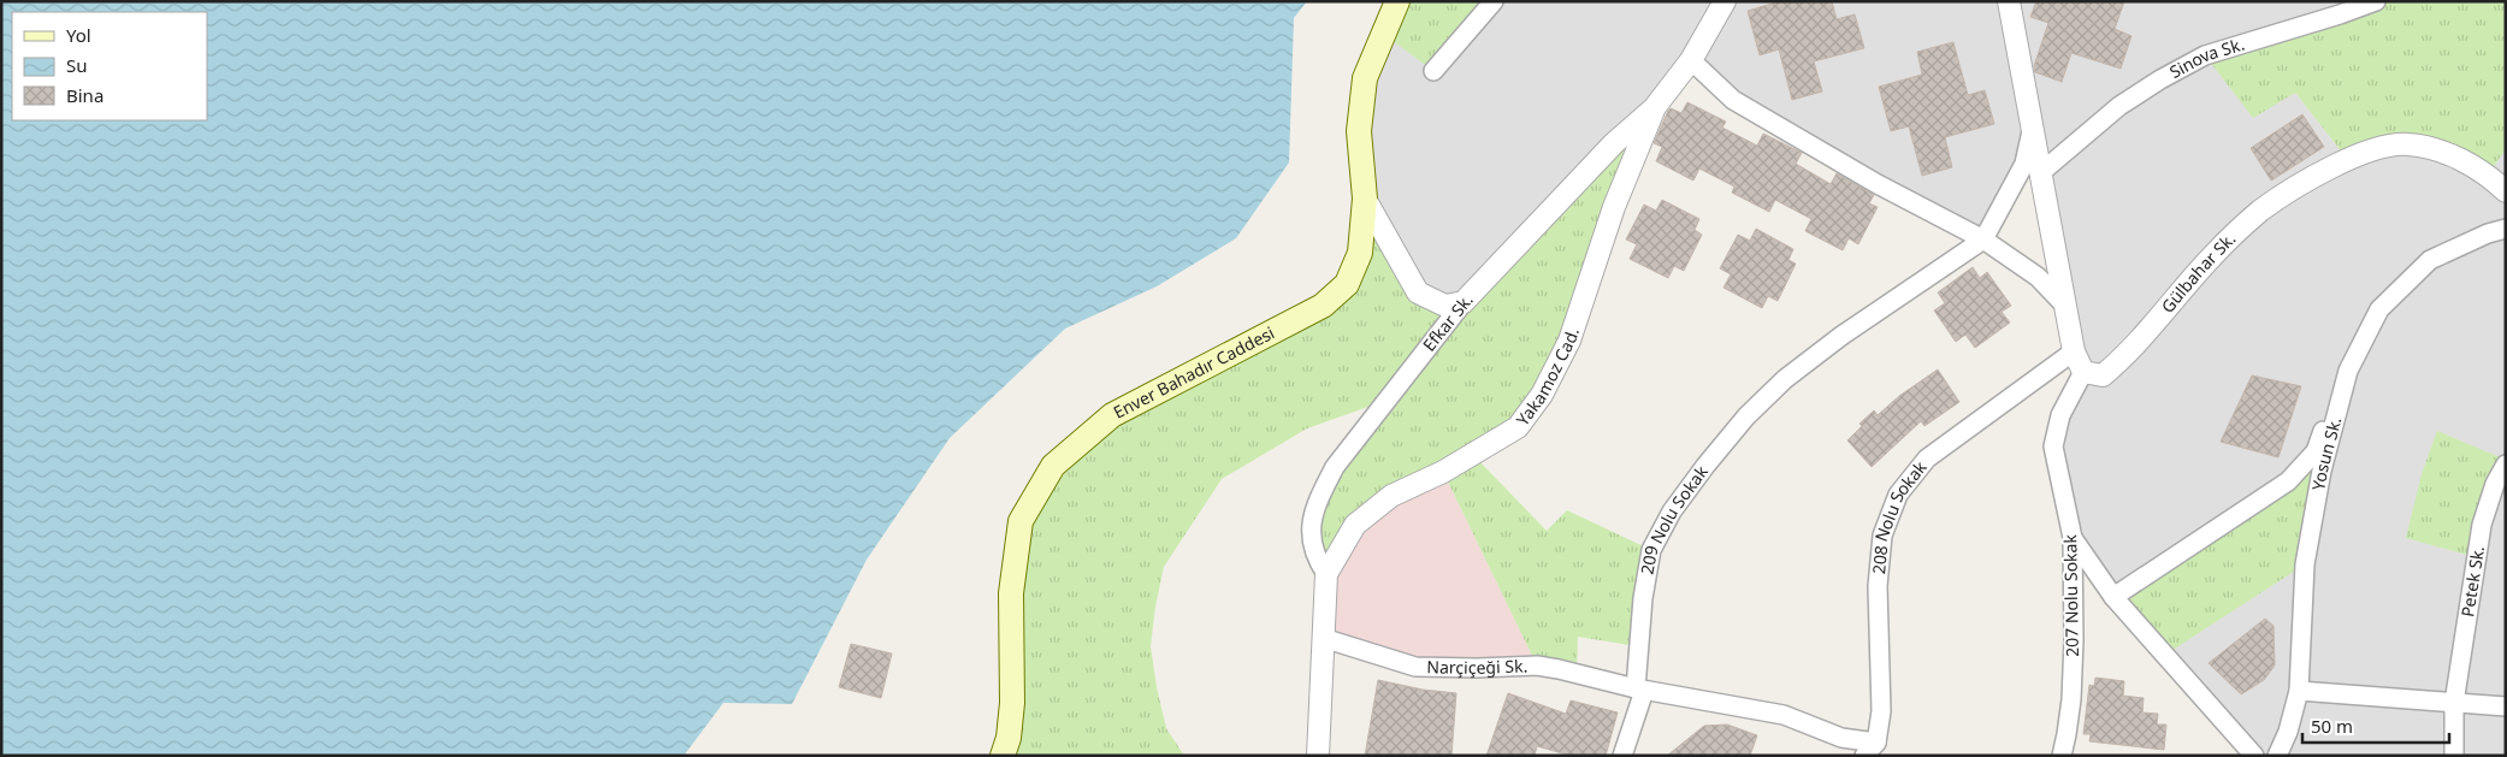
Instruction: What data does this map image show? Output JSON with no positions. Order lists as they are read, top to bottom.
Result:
{
  "streets": {
    "main road": ["Enver Bahadır Caddesi"],
    "street": [
      "Sinova Sk.",
      "Gülbahar Sk.",
      "Efkar Sk.",
      "Yakamoz Cad.",
      "Yosun Sk.",
      "208 Nolu Sokak",
      "209 Nolu Sokak",
      "Petek Sk.",
      "207 Nolu Sokak",
      "Narçiçeği Sk."
    ]
  },
  "crossings": [
    ["Gülbahar Sk.", "207 Nolu Sokak"],
    ["Efkar Sk.", "Yakamoz Cad."],
    ["Yakamoz Cad.", "Narçiçeği Sk."],
    ["209 Nolu Sokak", "Narçiçeği Sk."]
  ],
  "legend": ["Yol", "Su", "Bina"],
  "scale_bar": "50 m"
}
